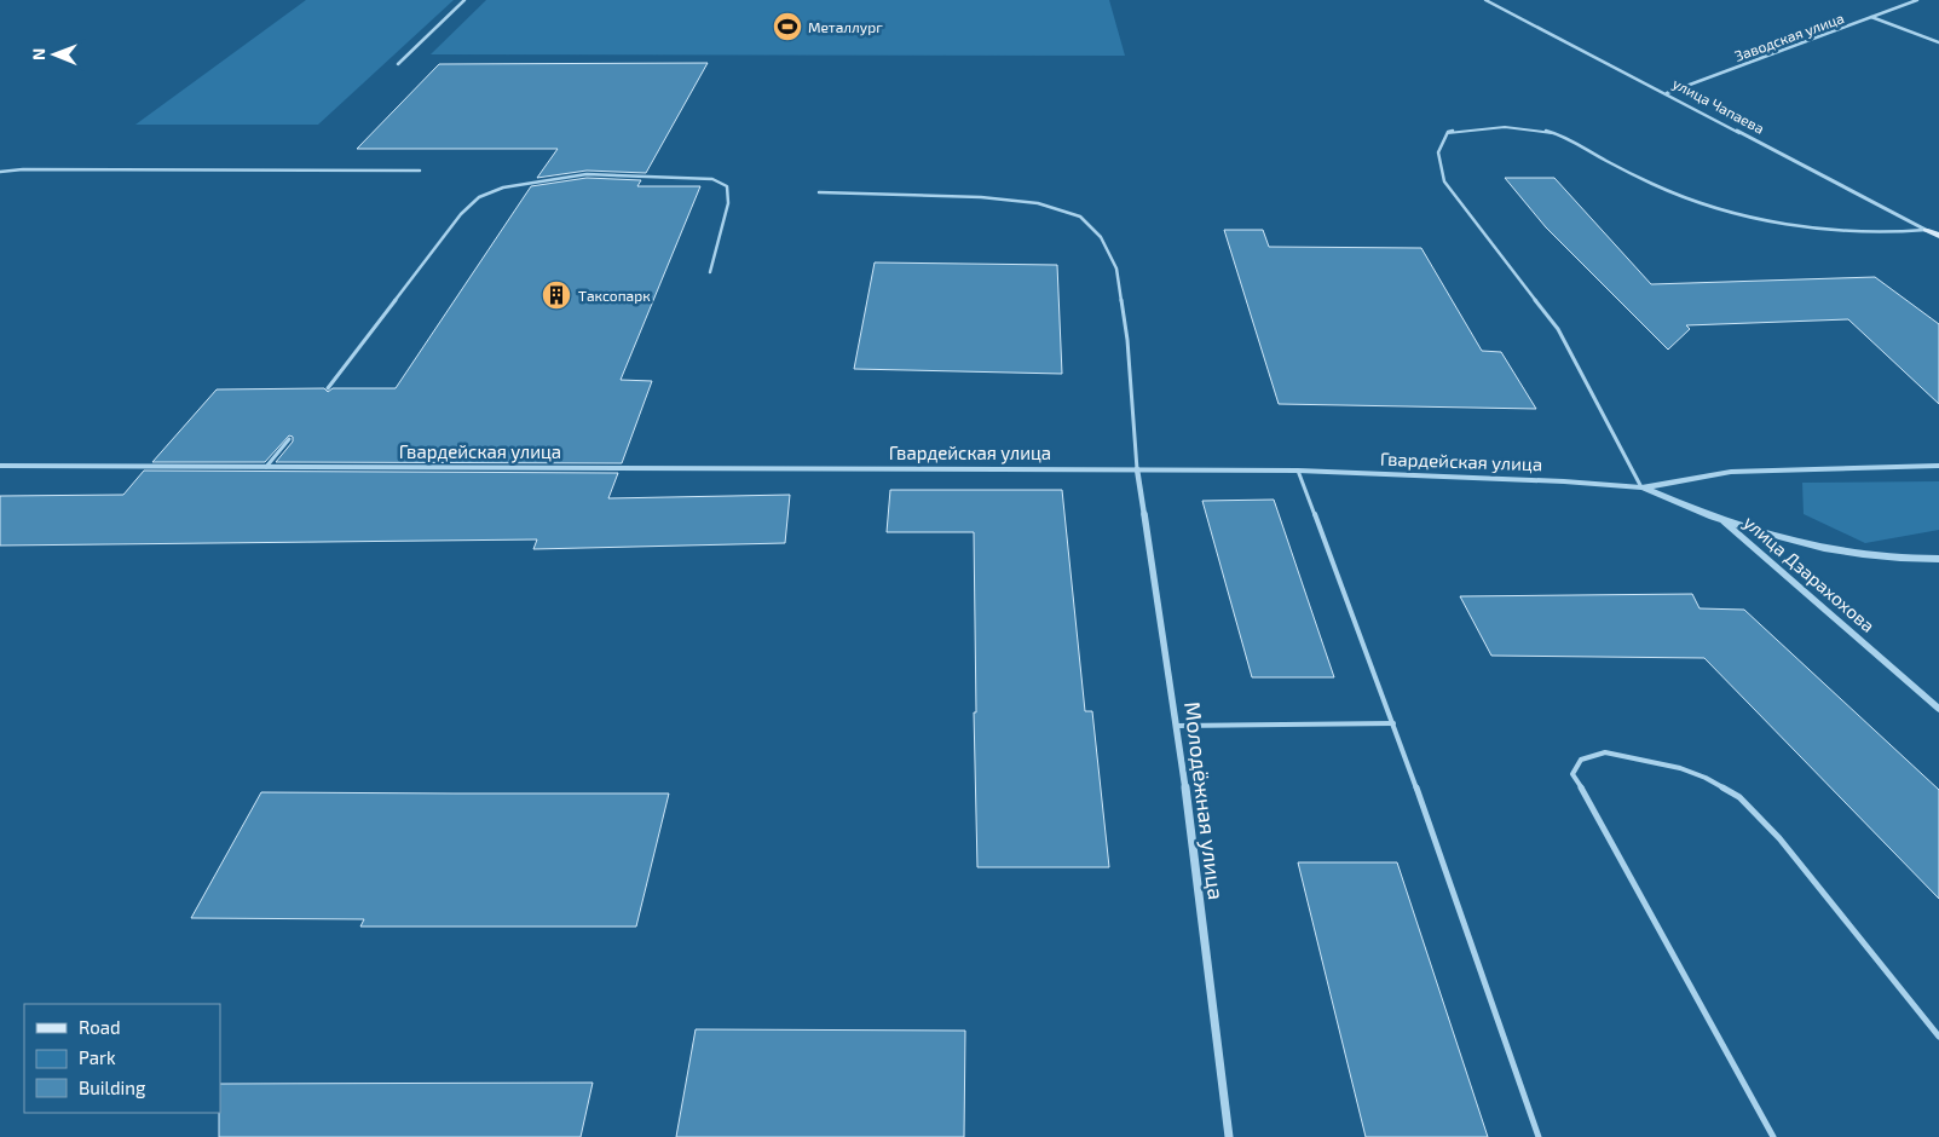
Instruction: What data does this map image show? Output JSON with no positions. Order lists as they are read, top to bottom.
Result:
{
  "streets": {
    "main road": ["улица Чапаева"],
    "street": [
      "Заводская улица",
      "Гвардейская улица",
      "улица Дзарахохова",
      "Молодёжная улица"
    ]
  },
  "crossings": [
    ["Заводская улица", "улица Чапаева"],
    ["Гвардейская улица", "улица Дзарахохова"],
    ["Гвардейская улица", "Молодёжная улица"]
  ],
  "places": {
    "sports": ["Металлург"],
    "building": ["Таксопарк"]
  },
  "legend": ["Road", "Park", "Building"],
  "north": "left"
}
